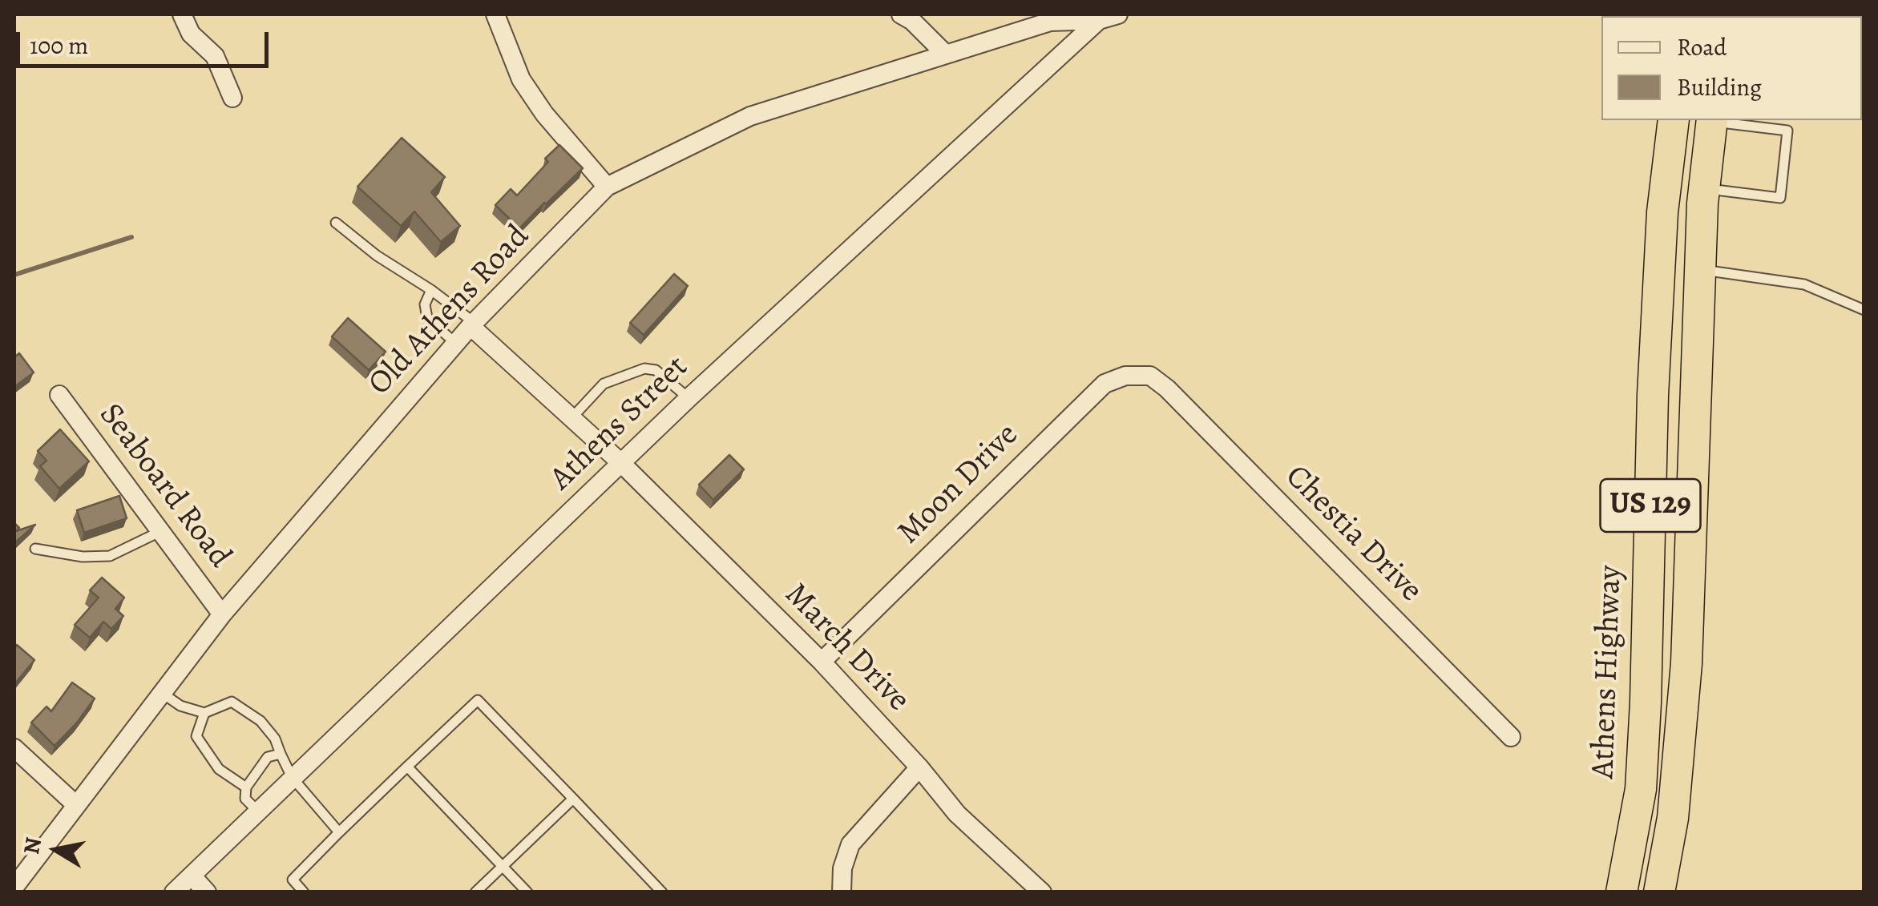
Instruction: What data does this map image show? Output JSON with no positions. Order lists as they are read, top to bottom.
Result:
{
  "streets": {
    "highway": ["US 129", "Athens Highway"],
    "street": [
      "Old Athens Road",
      "Athens Street",
      "Moon Drive",
      "Seaboard Road",
      "Chestia Drive",
      "March Drive"
    ]
  },
  "crossings": [
    ["Old Athens Road", "Athens Street"],
    ["Old Athens Road", "Seaboard Road"],
    ["Old Athens Road", "March Drive"],
    ["Athens Street", "March Drive"],
    ["Moon Drive", "Chestia Drive"],
    ["Moon Drive", "March Drive"]
  ],
  "legend": ["Road", "Building"],
  "scale_bar": "100 m",
  "north": "left"
}
